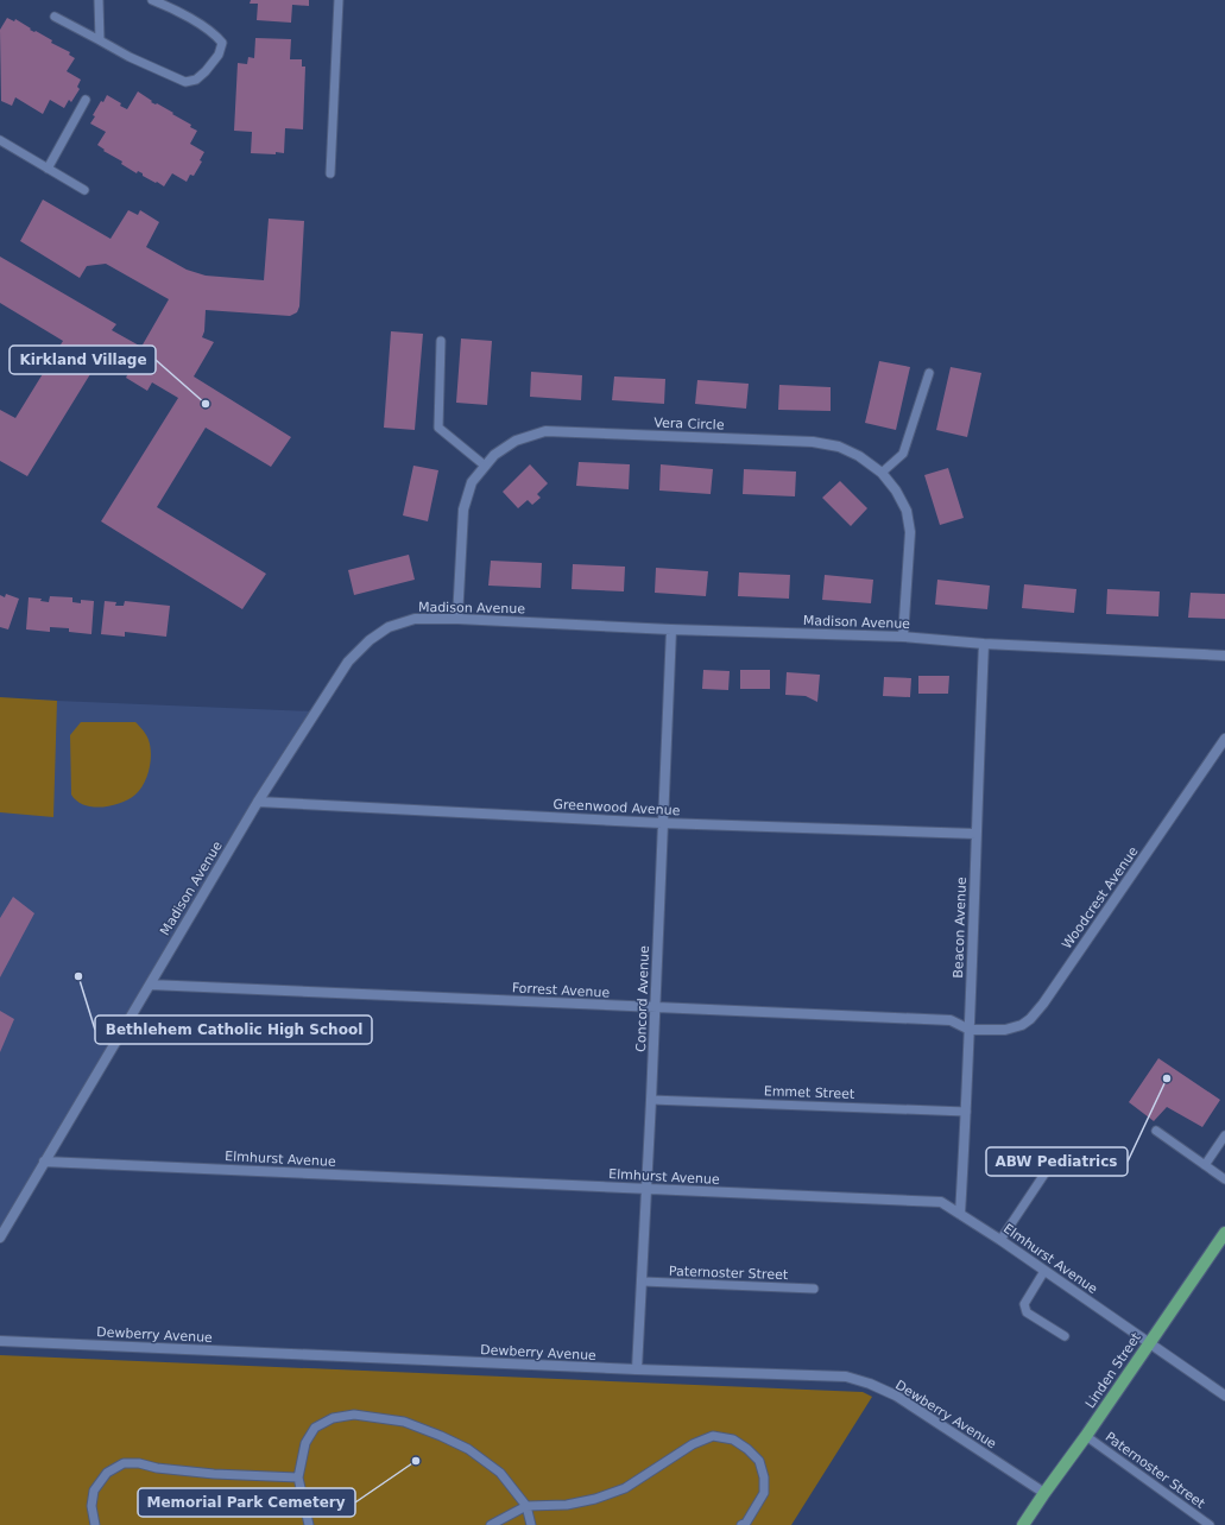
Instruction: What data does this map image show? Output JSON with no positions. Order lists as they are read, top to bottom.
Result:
{
  "streets": {
    "main road": ["Linden Street"],
    "street": [
      "Vera Circle",
      "Madison Avenue",
      "Greenwood Avenue",
      "Woodcrest Avenue",
      "Beacon Avenue",
      "Forrest Avenue",
      "Concord Avenue",
      "Elmhurst Avenue",
      "Dewberry Avenue"
    ],
    "lane": ["Emmet Street", "Paternoster Street"]
  },
  "crossings": [
    ["Vera Circle", "Madison Avenue"],
    ["Madison Avenue", "Greenwood Avenue"],
    ["Madison Avenue", "Beacon Avenue"],
    ["Madison Avenue", "Forrest Avenue"],
    ["Madison Avenue", "Concord Avenue"],
    ["Madison Avenue", "Elmhurst Avenue"],
    ["Greenwood Avenue", "Beacon Avenue"],
    ["Greenwood Avenue", "Concord Avenue"],
    ["Woodcrest Avenue", "Beacon Avenue"],
    ["Woodcrest Avenue", "Forrest Avenue"],
    ["Beacon Avenue", "Forrest Avenue"],
    ["Beacon Avenue", "Emmet Street"],
    ["Beacon Avenue", "Elmhurst Avenue"],
    ["Forrest Avenue", "Concord Avenue"],
    ["Concord Avenue", "Emmet Street"],
    ["Concord Avenue", "Elmhurst Avenue"],
    ["Concord Avenue", "Paternoster Street"],
    ["Concord Avenue", "Dewberry Avenue"],
    ["Elmhurst Avenue", "Linden Street"],
    ["Paternoster Street", "Linden Street"],
    ["Dewberry Avenue", "Linden Street"]
  ],
  "places": [
    "Kirkland Village",
    "Bethlehem Catholic High School",
    "ABW Pediatrics",
    "Memorial Park Cemetery"
  ]
}
